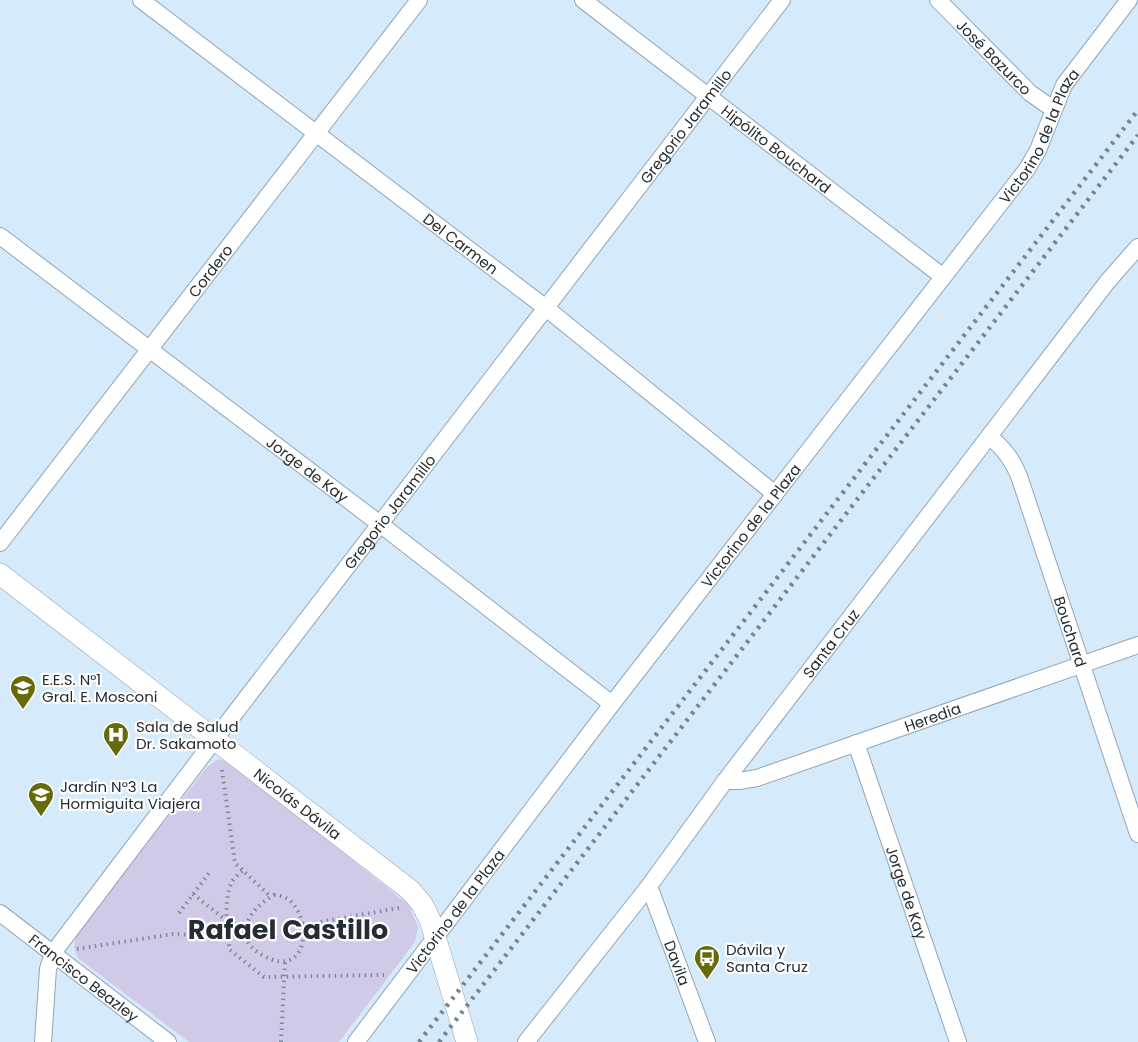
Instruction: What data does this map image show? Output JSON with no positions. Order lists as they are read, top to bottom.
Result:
{
  "streets": {
    "street": [
      "José Bazurco",
      "Gregorio Jaramillo",
      "Victorino de la Plaza",
      "Hipólito Bouchard",
      "Del Carmen",
      "Cordero",
      "Jorge de Kay",
      "Bouchard",
      "Santa Cruz",
      "Heredia",
      "Nicolás Dávila",
      "Davila",
      "Francisco Beazley"
    ]
  },
  "crossings": [
    ["José Bazurco", "Victorino de la Plaza"],
    ["Gregorio Jaramillo", "Hipólito Bouchard"],
    ["Gregorio Jaramillo", "Del Carmen"],
    ["Gregorio Jaramillo", "Jorge de Kay"],
    ["Gregorio Jaramillo", "Nicolás Dávila"],
    ["Gregorio Jaramillo", "Francisco Beazley"],
    ["Victorino de la Plaza", "Hipólito Bouchard"],
    ["Victorino de la Plaza", "Del Carmen"],
    ["Victorino de la Plaza", "Jorge de Kay"],
    ["Victorino de la Plaza", "Nicolás Dávila"],
    ["Del Carmen", "Cordero"],
    ["Cordero", "Jorge de Kay"],
    ["Jorge de Kay", "Heredia"],
    ["Bouchard", "Santa Cruz"],
    ["Bouchard", "Heredia"],
    ["Santa Cruz", "Heredia"],
    ["Santa Cruz", "Davila"]
  ],
  "districts": ["Rafael Castillo"],
  "places": {
    "school or university": ["E.E.S. N°1 Gral. E. Mosconi", "Jardín N°3 La Hormiguita Viajera"],
    "hospital": ["Sala de Salud Dr. Sakamoto"],
    "bus stop": ["Dávila y Santa Cruz"]
  }
}
